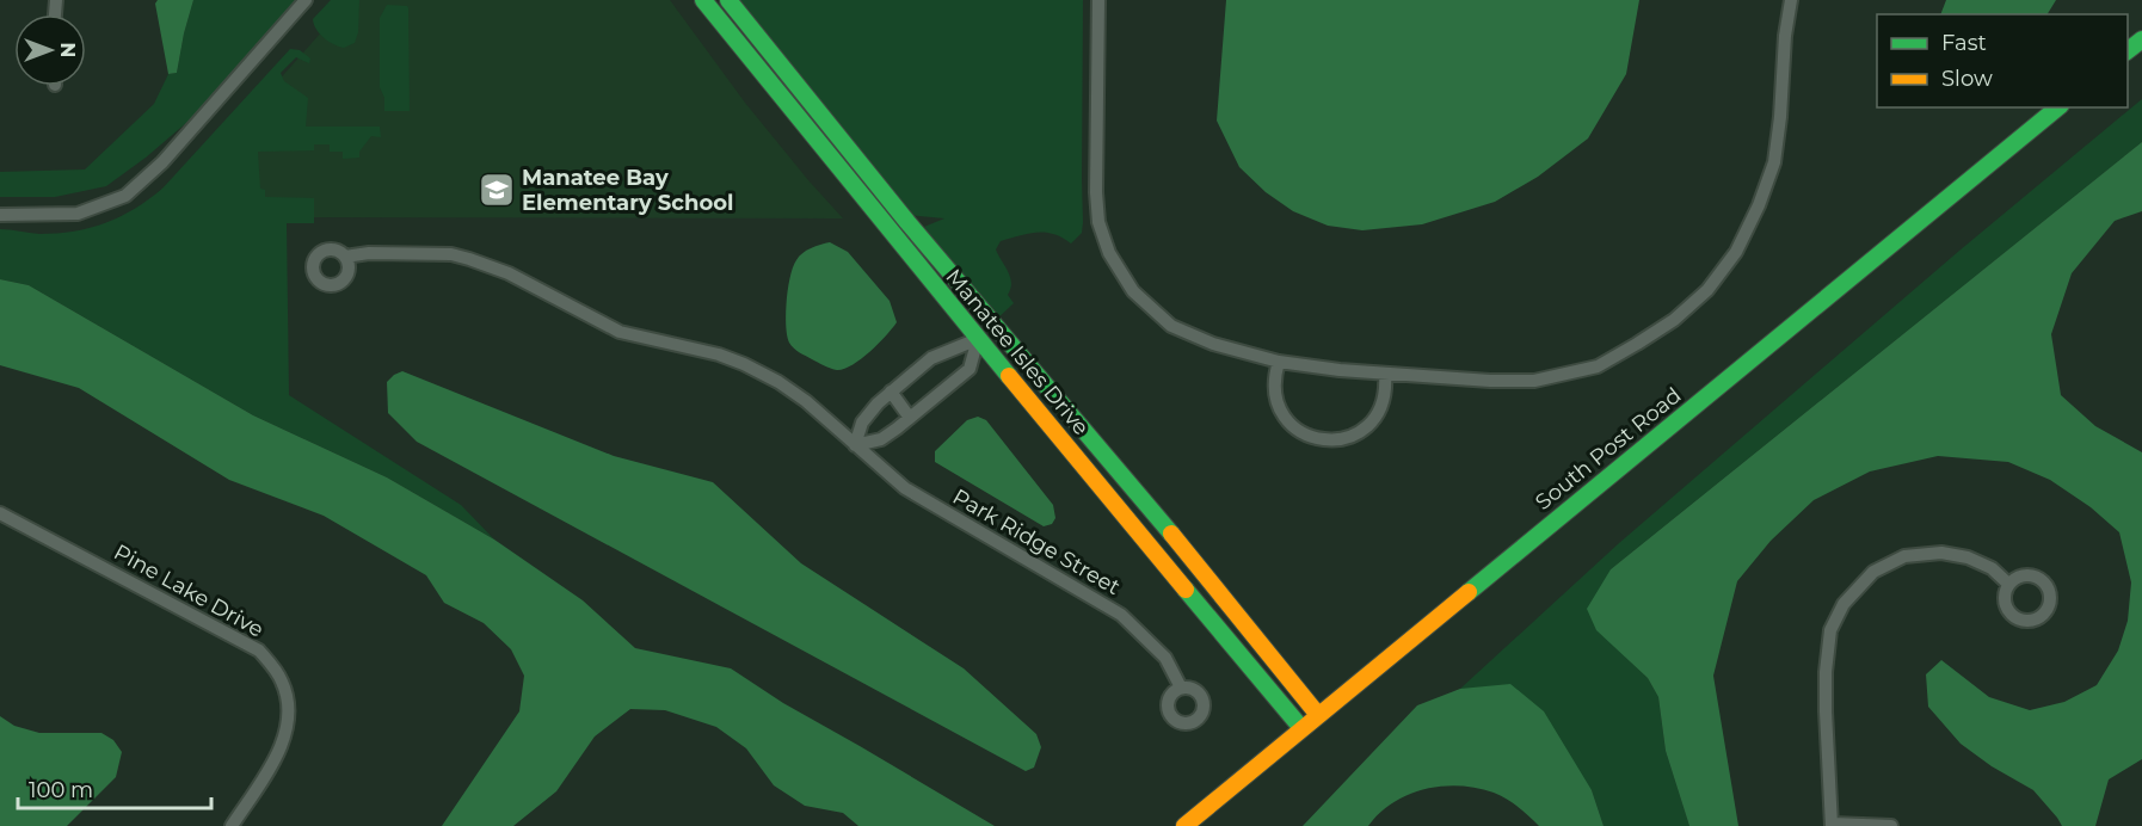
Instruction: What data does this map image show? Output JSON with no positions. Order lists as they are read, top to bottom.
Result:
{
  "streets": {
    "street": [
      "Manatee Isles Drive",
      "South Post Road",
      "Park Ridge Street",
      "Pine Lake Drive"
    ]
  },
  "crossings": [
    ["Manatee Isles Drive", "South Post Road"]
  ],
  "places": {
    "school or university": ["Manatee Bay Elementary School"]
  },
  "legend": ["Fast", "Slow"],
  "scale_bar": "100 m",
  "north": "right"
}
